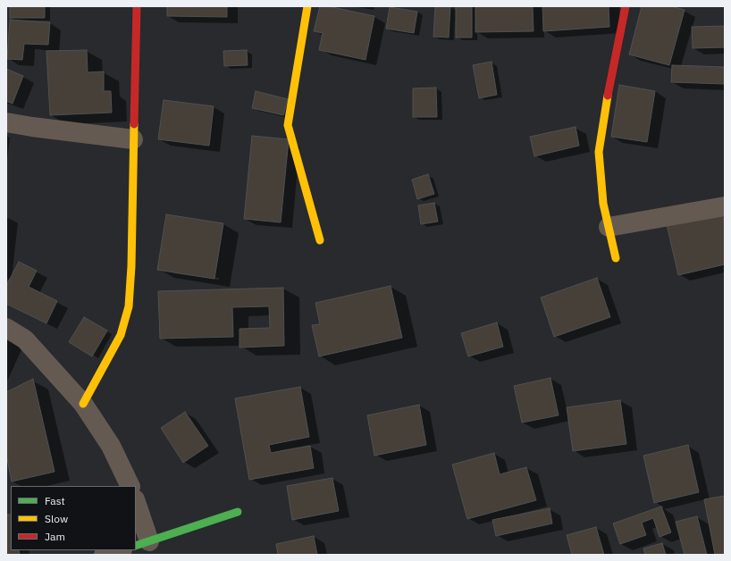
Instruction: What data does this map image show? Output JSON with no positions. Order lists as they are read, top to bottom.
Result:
{
  "legend": ["Fast", "Slow", "Jam"]
}
